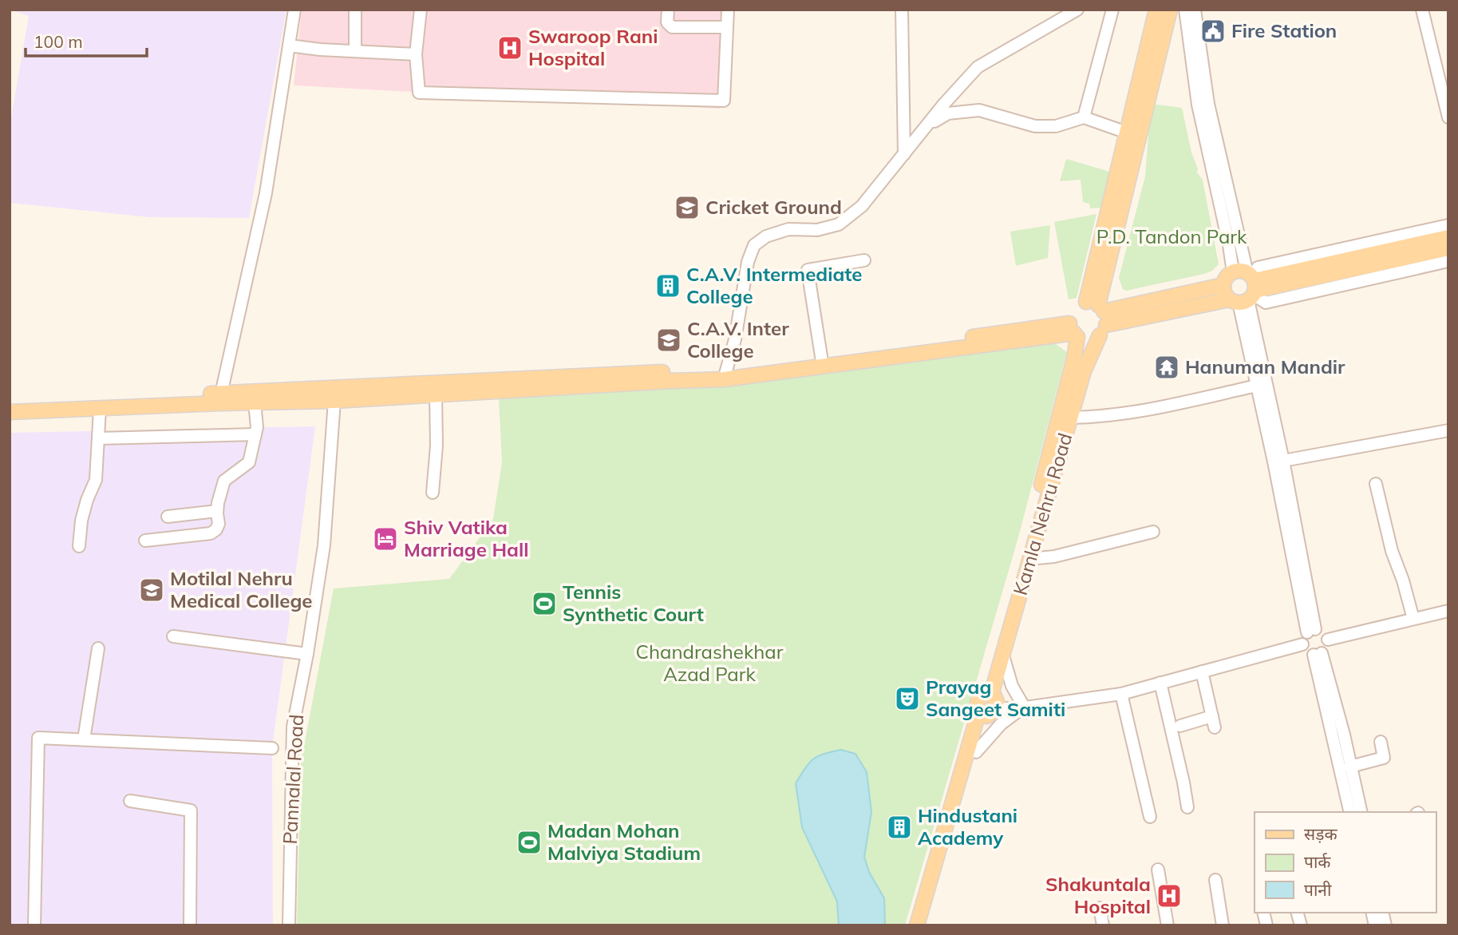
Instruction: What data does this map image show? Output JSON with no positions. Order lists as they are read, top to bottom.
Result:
{
  "streets": {
    "main road": ["Kamla Nehru Road"],
    "street": ["Pannalal Road"]
  },
  "parks": ["P.D. Tandon Park", "Chandrashekhar Azad Park"],
  "places": {
    "public building": ["Fire Station"],
    "hospital": ["Swaroop Rani Hospital", "Shakuntala Hospital"],
    "school or university": ["Cricket Ground", "C.A.V. Inter College", "Motilal Nehru Medical College"],
    "building": ["C.A.V. Intermediate College", "Hindustani Academy"],
    "temple": ["Hanuman Mandir"],
    "hotel": ["Shiv Vatika Marriage Hall"],
    "sports": ["Tennis Synthetic Court", "Madan Mohan Malviya Stadium"],
    "theatre": ["Prayag Sangeet Samiti"]
  },
  "legend": ["सड़क", "पार्क", "पानी"],
  "scale_bar": "100 m"
}
